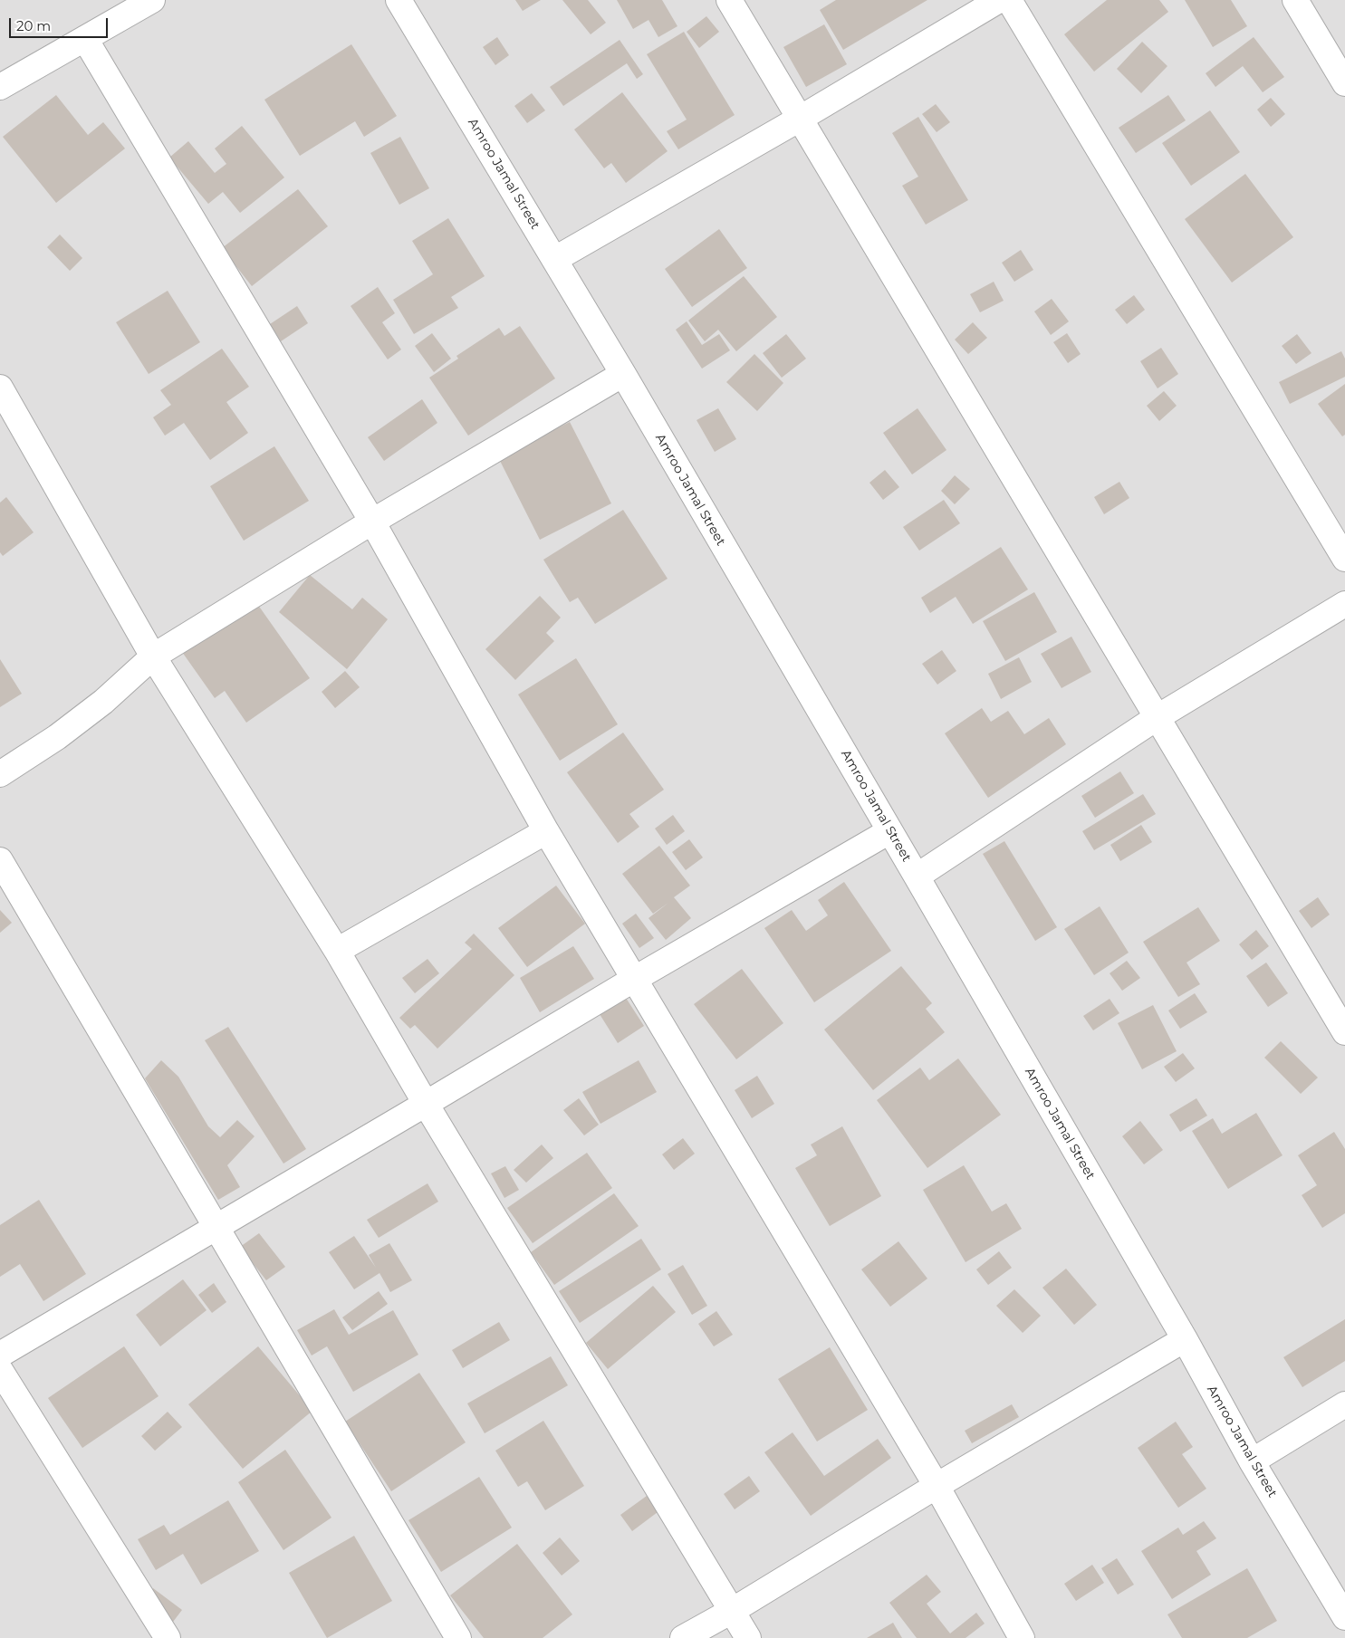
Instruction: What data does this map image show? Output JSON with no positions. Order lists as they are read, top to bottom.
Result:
{
  "streets": {
    "street": ["Amroo Jamal Street"]
  },
  "scale_bar": "20 m"
}
